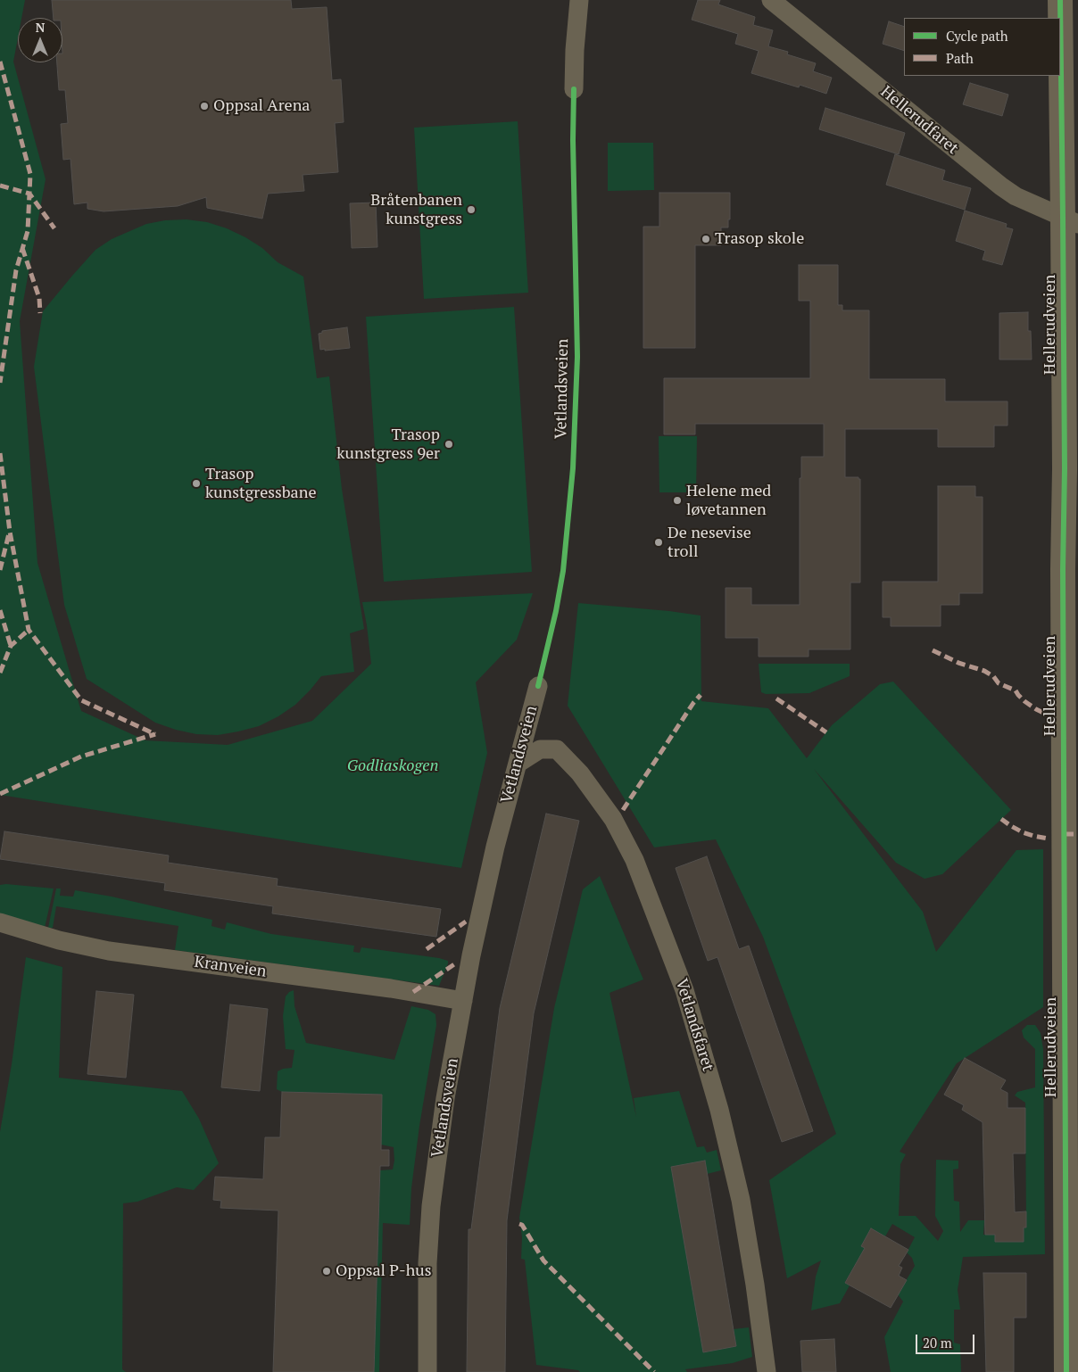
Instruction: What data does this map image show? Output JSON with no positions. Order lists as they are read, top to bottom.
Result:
{
  "streets": {
    "main road": ["Hellerudveien"],
    "street": [
      "Hellerudfaret",
      "Vetlandsveien",
      "Kranveien",
      "Vetlandsfaret"
    ]
  },
  "crossings": [
    ["Hellerudfaret", "Hellerudveien"],
    ["Vetlandsveien", "Kranveien"],
    ["Vetlandsveien", "Vetlandsfaret"]
  ],
  "parks": ["Godliaskogen"],
  "places": [
    "Oppsal Arena",
    "Bråtenbanen kunstgress",
    "Trasop skole",
    "Trasop kunstgress 9er",
    "Trasop kunstgressbane",
    "Helene med løvetannen",
    "De nesevise troll",
    "Oppsal P-hus"
  ],
  "legend": ["Cycle path", "Path"],
  "scale_bar": "20 m",
  "north": "top"
}
